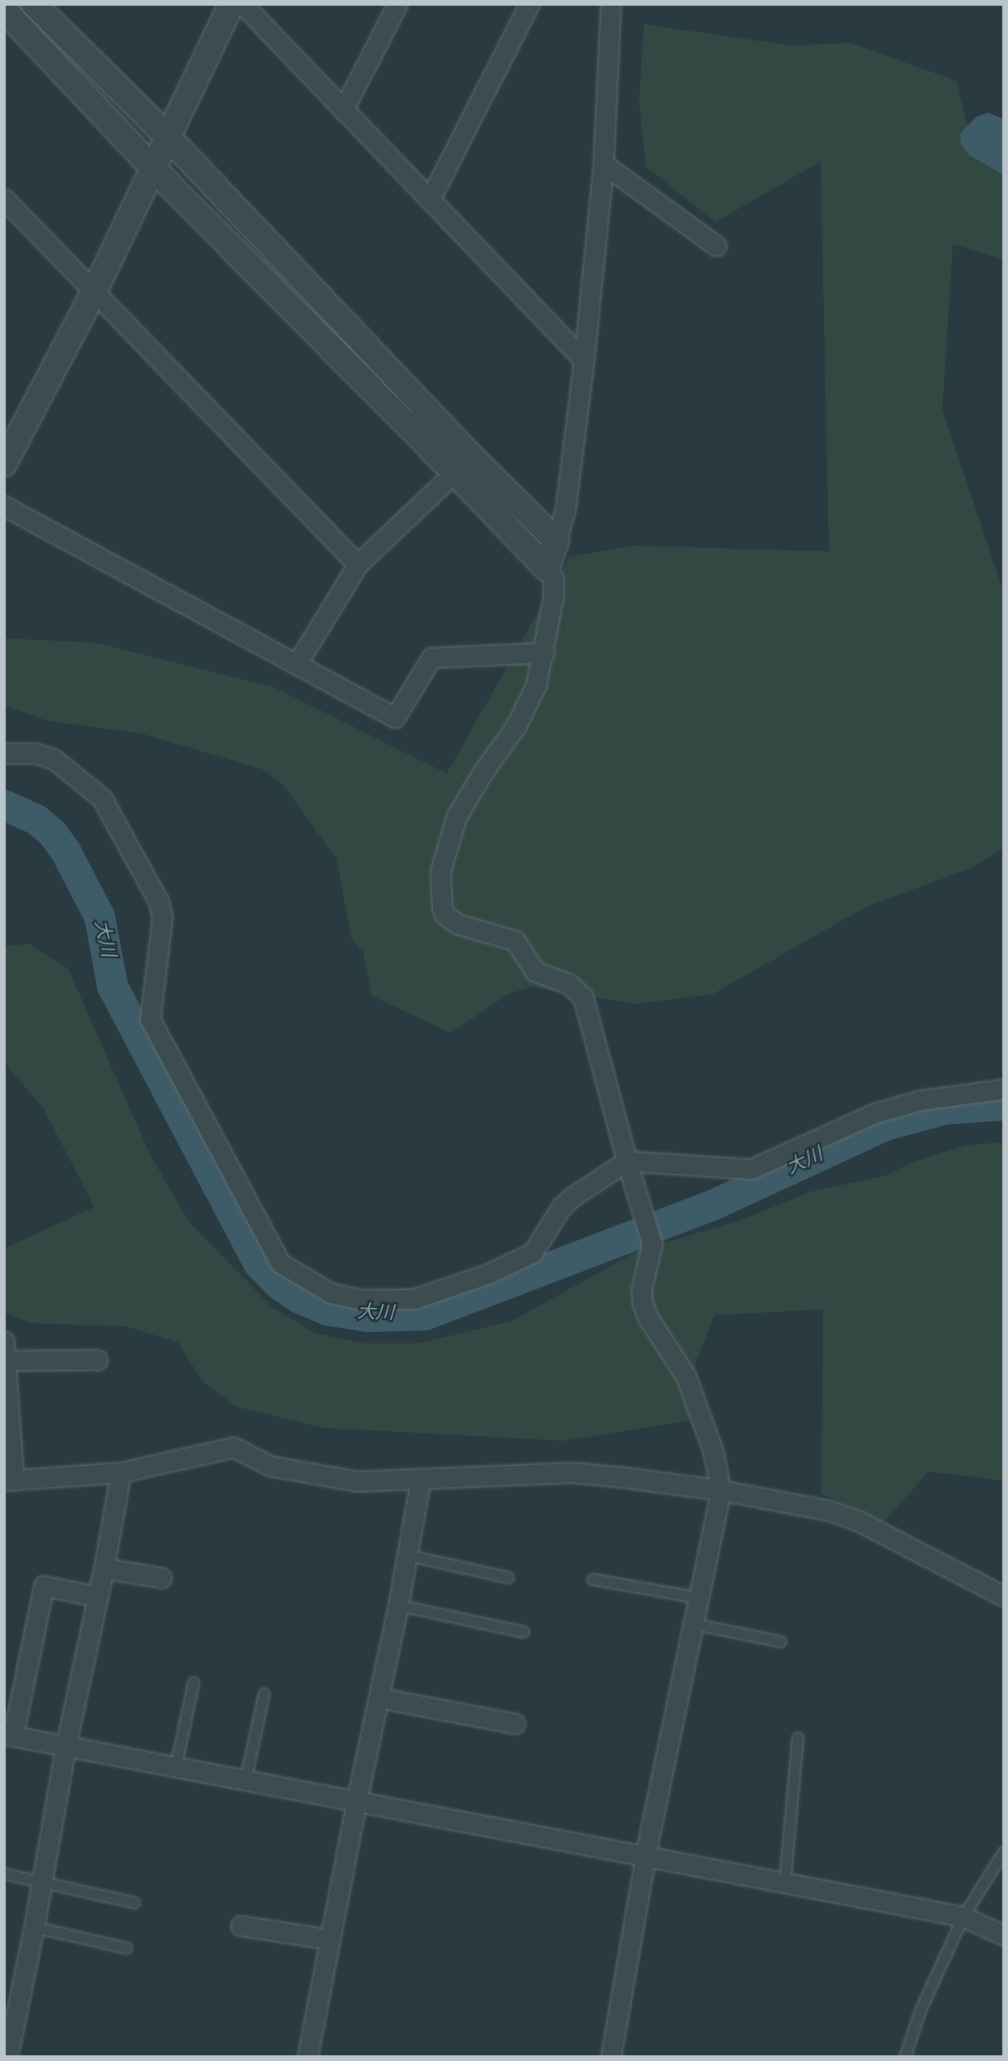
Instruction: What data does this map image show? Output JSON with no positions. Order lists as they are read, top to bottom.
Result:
{
  "water": ["大川"]
}
